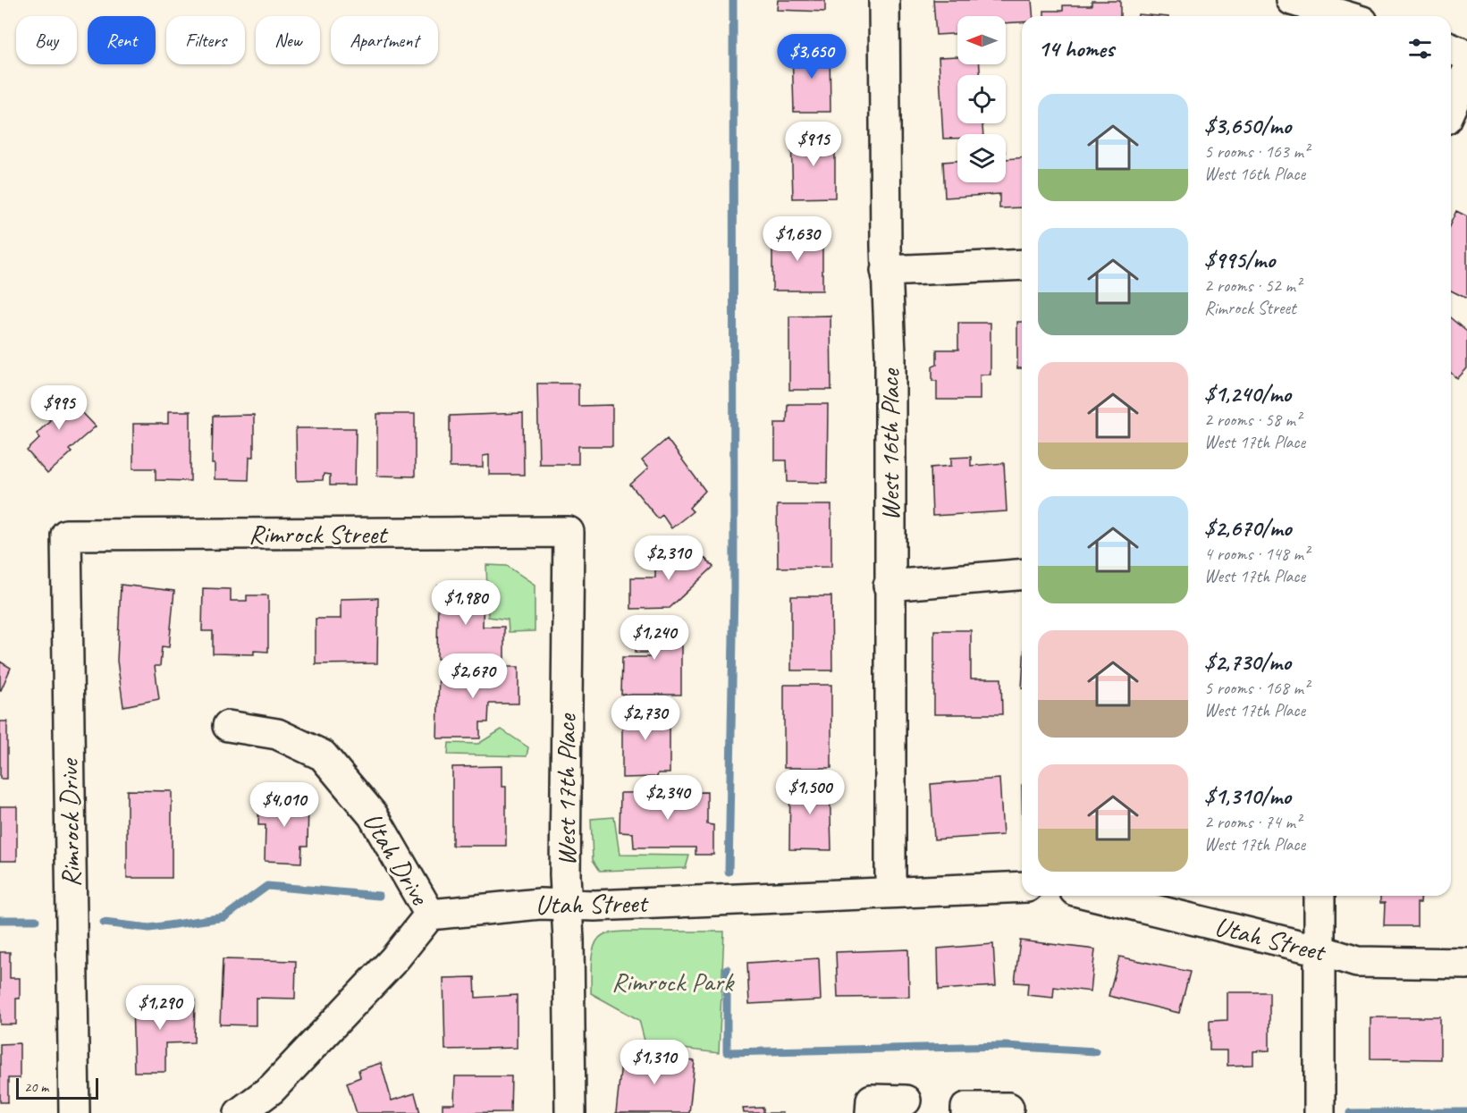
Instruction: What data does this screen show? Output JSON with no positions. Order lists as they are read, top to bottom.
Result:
{
  "streets": {
    "street": [
      "West 16th Place",
      "Rimrock Street",
      "West 17th Place",
      "Rimrock Drive",
      "Utah Drive",
      "Utah Street"
    ]
  },
  "crossings": [
    ["West 16th Place", "Utah Street"],
    ["Rimrock Street", "West 17th Place"],
    ["Rimrock Street", "Rimrock Drive"],
    ["West 17th Place", "Utah Street"],
    ["Utah Drive", "Utah Street"]
  ],
  "parks": ["Rimrock Park"],
  "scale_bar": "20 m",
  "north": "left",
  "page": {
    "chip": [
      "Buy",
      "Rent",
      "Filters",
      "New",
      "Apartment"
    ],
    "heading": "14 homes",
    "price": [
      "$3,650",
      "$915",
      "$1,630",
      "$995",
      "$2,310",
      "$1,980",
      "$1,240",
      "$2,670",
      "$2,730",
      "$1,500",
      "$2,340",
      "$4,010",
      "$1,290",
      "$1,310"
    ],
    "list": [
      {
        "name": "$3,650/mo",
        "note": "5 rooms · 163 m² · West 16th Place"
      },
      {
        "name": "$995/mo",
        "note": "2 rooms · 52 m² · Rimrock Street"
      },
      {
        "name": "$1,240/mo",
        "note": "2 rooms · 58 m² · West 17th Place"
      },
      {
        "name": "$2,670/mo",
        "note": "4 rooms · 148 m² · West 17th Place"
      },
      {
        "name": "$2,730/mo",
        "note": "5 rooms · 168 m² · West 17th Place"
      },
      {
        "name": "$1,310/mo",
        "note": "2 rooms · 74 m² · West 17th Place"
      }
    ],
    "scale": "20 m"
  }
}
